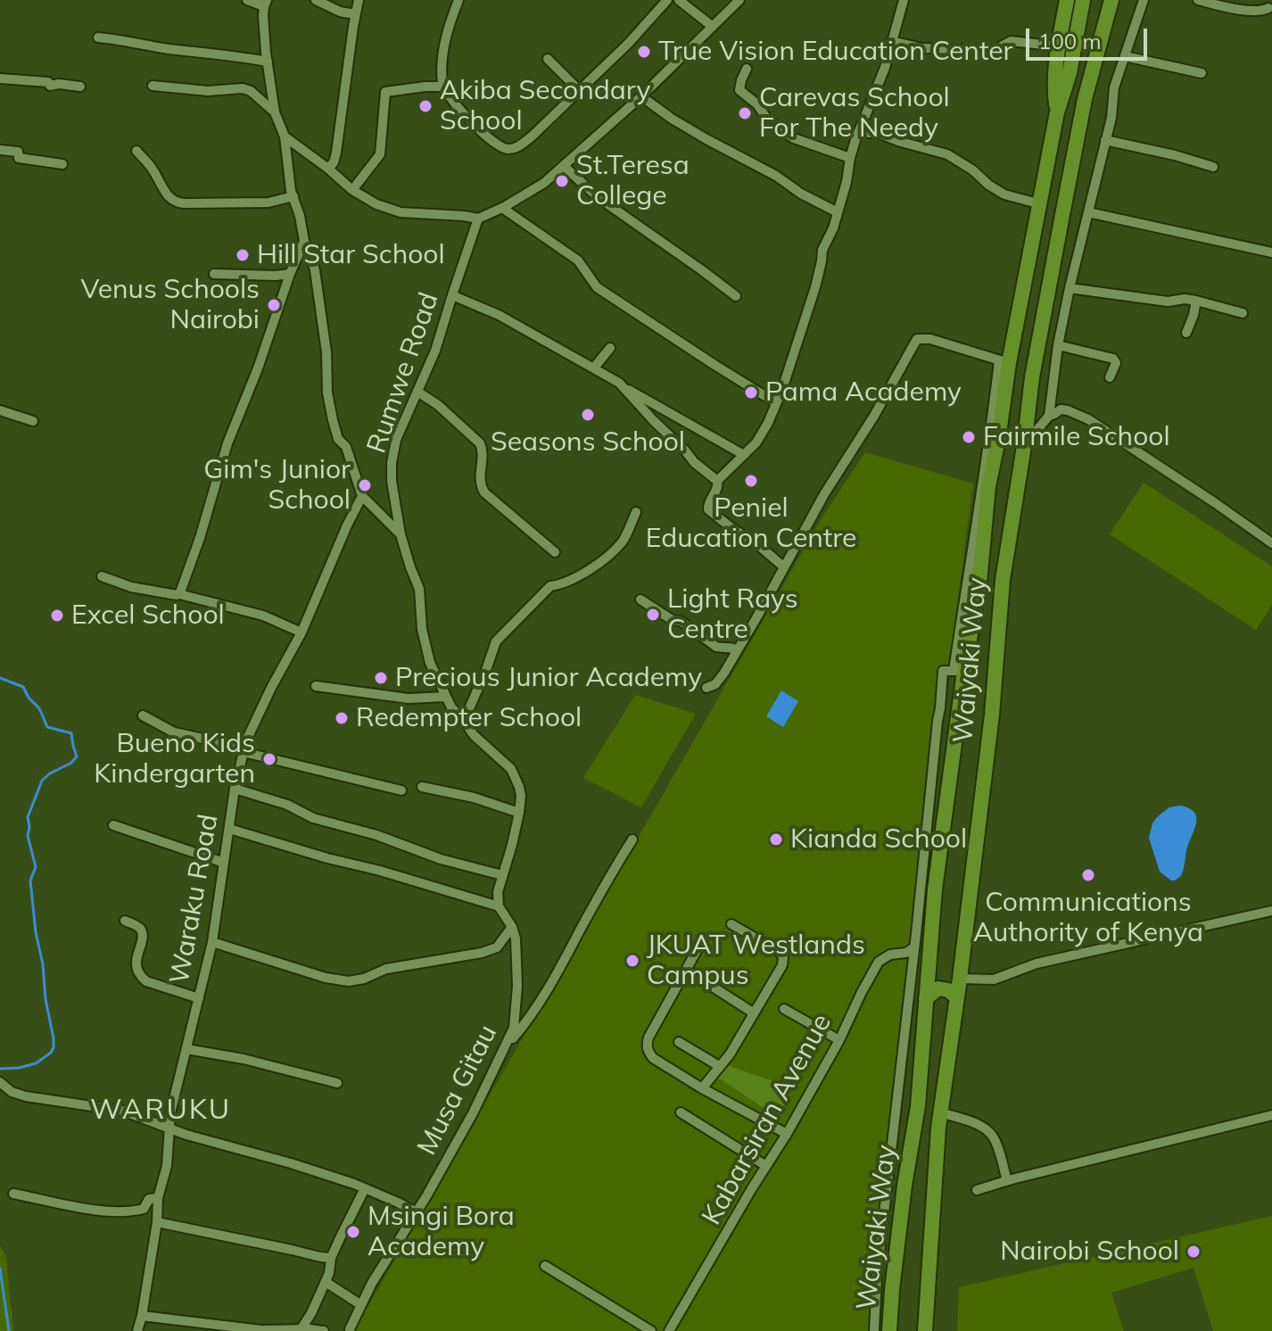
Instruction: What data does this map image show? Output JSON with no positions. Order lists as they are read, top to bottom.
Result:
{
  "streets": {
    "highway": ["Waiyaki Way"],
    "street": [
      "Rumwe Road",
      "Waraku Road",
      "Musa Gitau",
      "Kabarsiran Avenue"
    ]
  },
  "crossings": [
    ["Waiyaki Way", "Kabarsiran Avenue"]
  ],
  "districts": ["WARUKU"],
  "places": [
    "True Vision Education Center",
    "Akiba Secondary School",
    "Carevas School For The Needy",
    "St.Teresa College",
    "Hill Star School",
    "Venus Schools Nairobi",
    "Pama Academy",
    "Seasons School",
    "Fairmile School",
    "Peniel Education Centre",
    "Gim's Junior School",
    "Light Rays Centre",
    "Excel School",
    "Precious Junior Academy",
    "Redempter School",
    "Bueno Kids Kindergarten",
    "Kianda School",
    "Communications Authority of Kenya",
    "JKUAT Westlands Campus",
    "Msingi Bora Academy",
    "Nairobi School"
  ],
  "scale_bar": "100 m"
}
